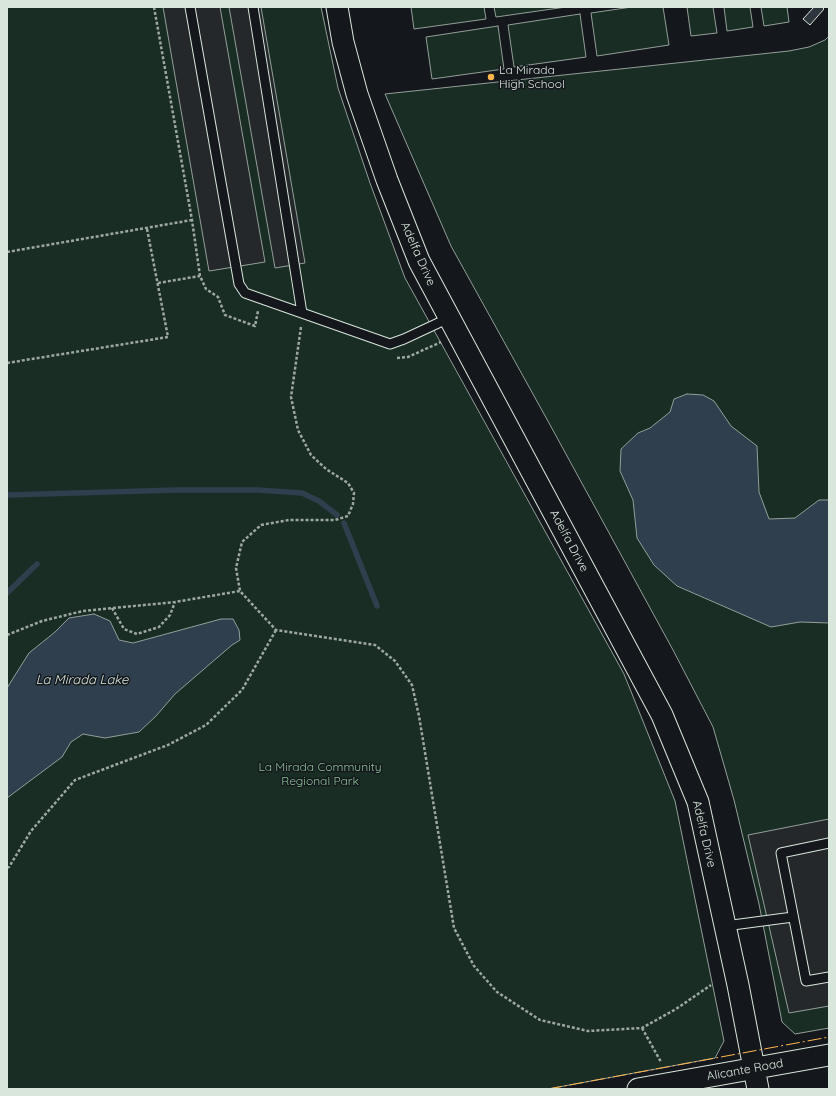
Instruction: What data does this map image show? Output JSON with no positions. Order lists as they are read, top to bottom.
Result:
{
  "streets": {
    "street": ["Adelfa Drive", "Alicante Road"]
  },
  "crossings": [
    ["Adelfa Drive", "Alicante Road"]
  ],
  "water": ["La Mirada Lake"],
  "parks": ["La Mirada Community Regional Park"],
  "places": ["La Mirada High School"]
}
